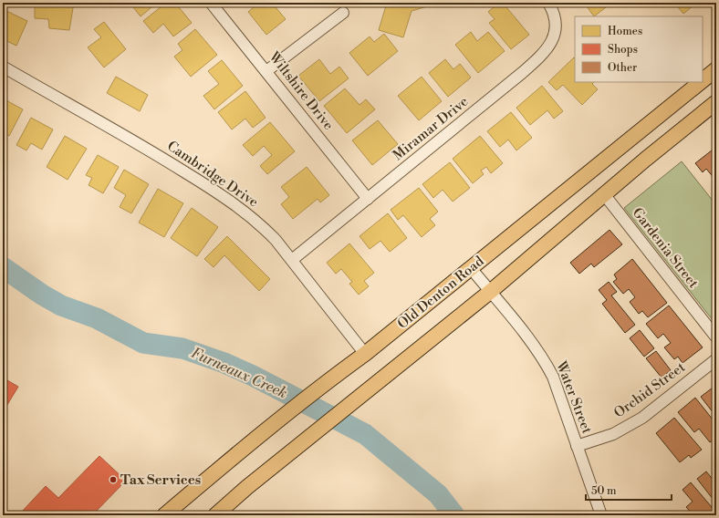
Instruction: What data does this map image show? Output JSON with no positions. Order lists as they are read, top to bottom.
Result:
{
  "streets": {
    "main road": ["Old Denton Road"],
    "street": [
      "Wiltshire Drive",
      "Miramar Drive",
      "Cambridge Drive",
      "Gardenia Street",
      "Orchid Street",
      "Water Street"
    ]
  },
  "crossings": [
    ["Wiltshire Drive", "Miramar Drive"],
    ["Miramar Drive", "Cambridge Drive"],
    ["Cambridge Drive", "Old Denton Road"],
    ["Old Denton Road", "Water Street"],
    ["Orchid Street", "Water Street"]
  ],
  "water": ["Furneaux Creek"],
  "places": ["Tax Services"],
  "legend": ["Homes", "Shops", "Other"],
  "scale_bar": "50 m"
}
